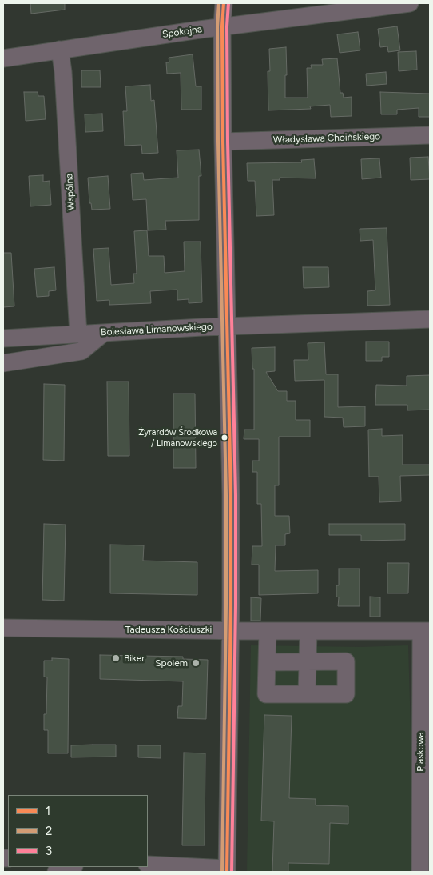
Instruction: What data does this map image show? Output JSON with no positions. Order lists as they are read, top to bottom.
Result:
{
  "streets": {
    "street": [
      "Spokojna",
      "Władysława Choińskiego",
      "Wspólna",
      "Bolesława Limanowskiego",
      "Tadeusza Kościuszki",
      "Piaskowa"
    ]
  },
  "crossings": [
    ["Spokojna", "Wspólna"],
    ["Wspólna", "Bolesława Limanowskiego"],
    ["Tadeusza Kościuszki", "Piaskowa"]
  ],
  "places": ["Żyrardów Środkowa / Limanowskiego", "Biker", "Spolem"],
  "lines": ["transit line 1", "transit line 2", "transit line 3"],
  "legend": ["1", "2", "3"]
}
